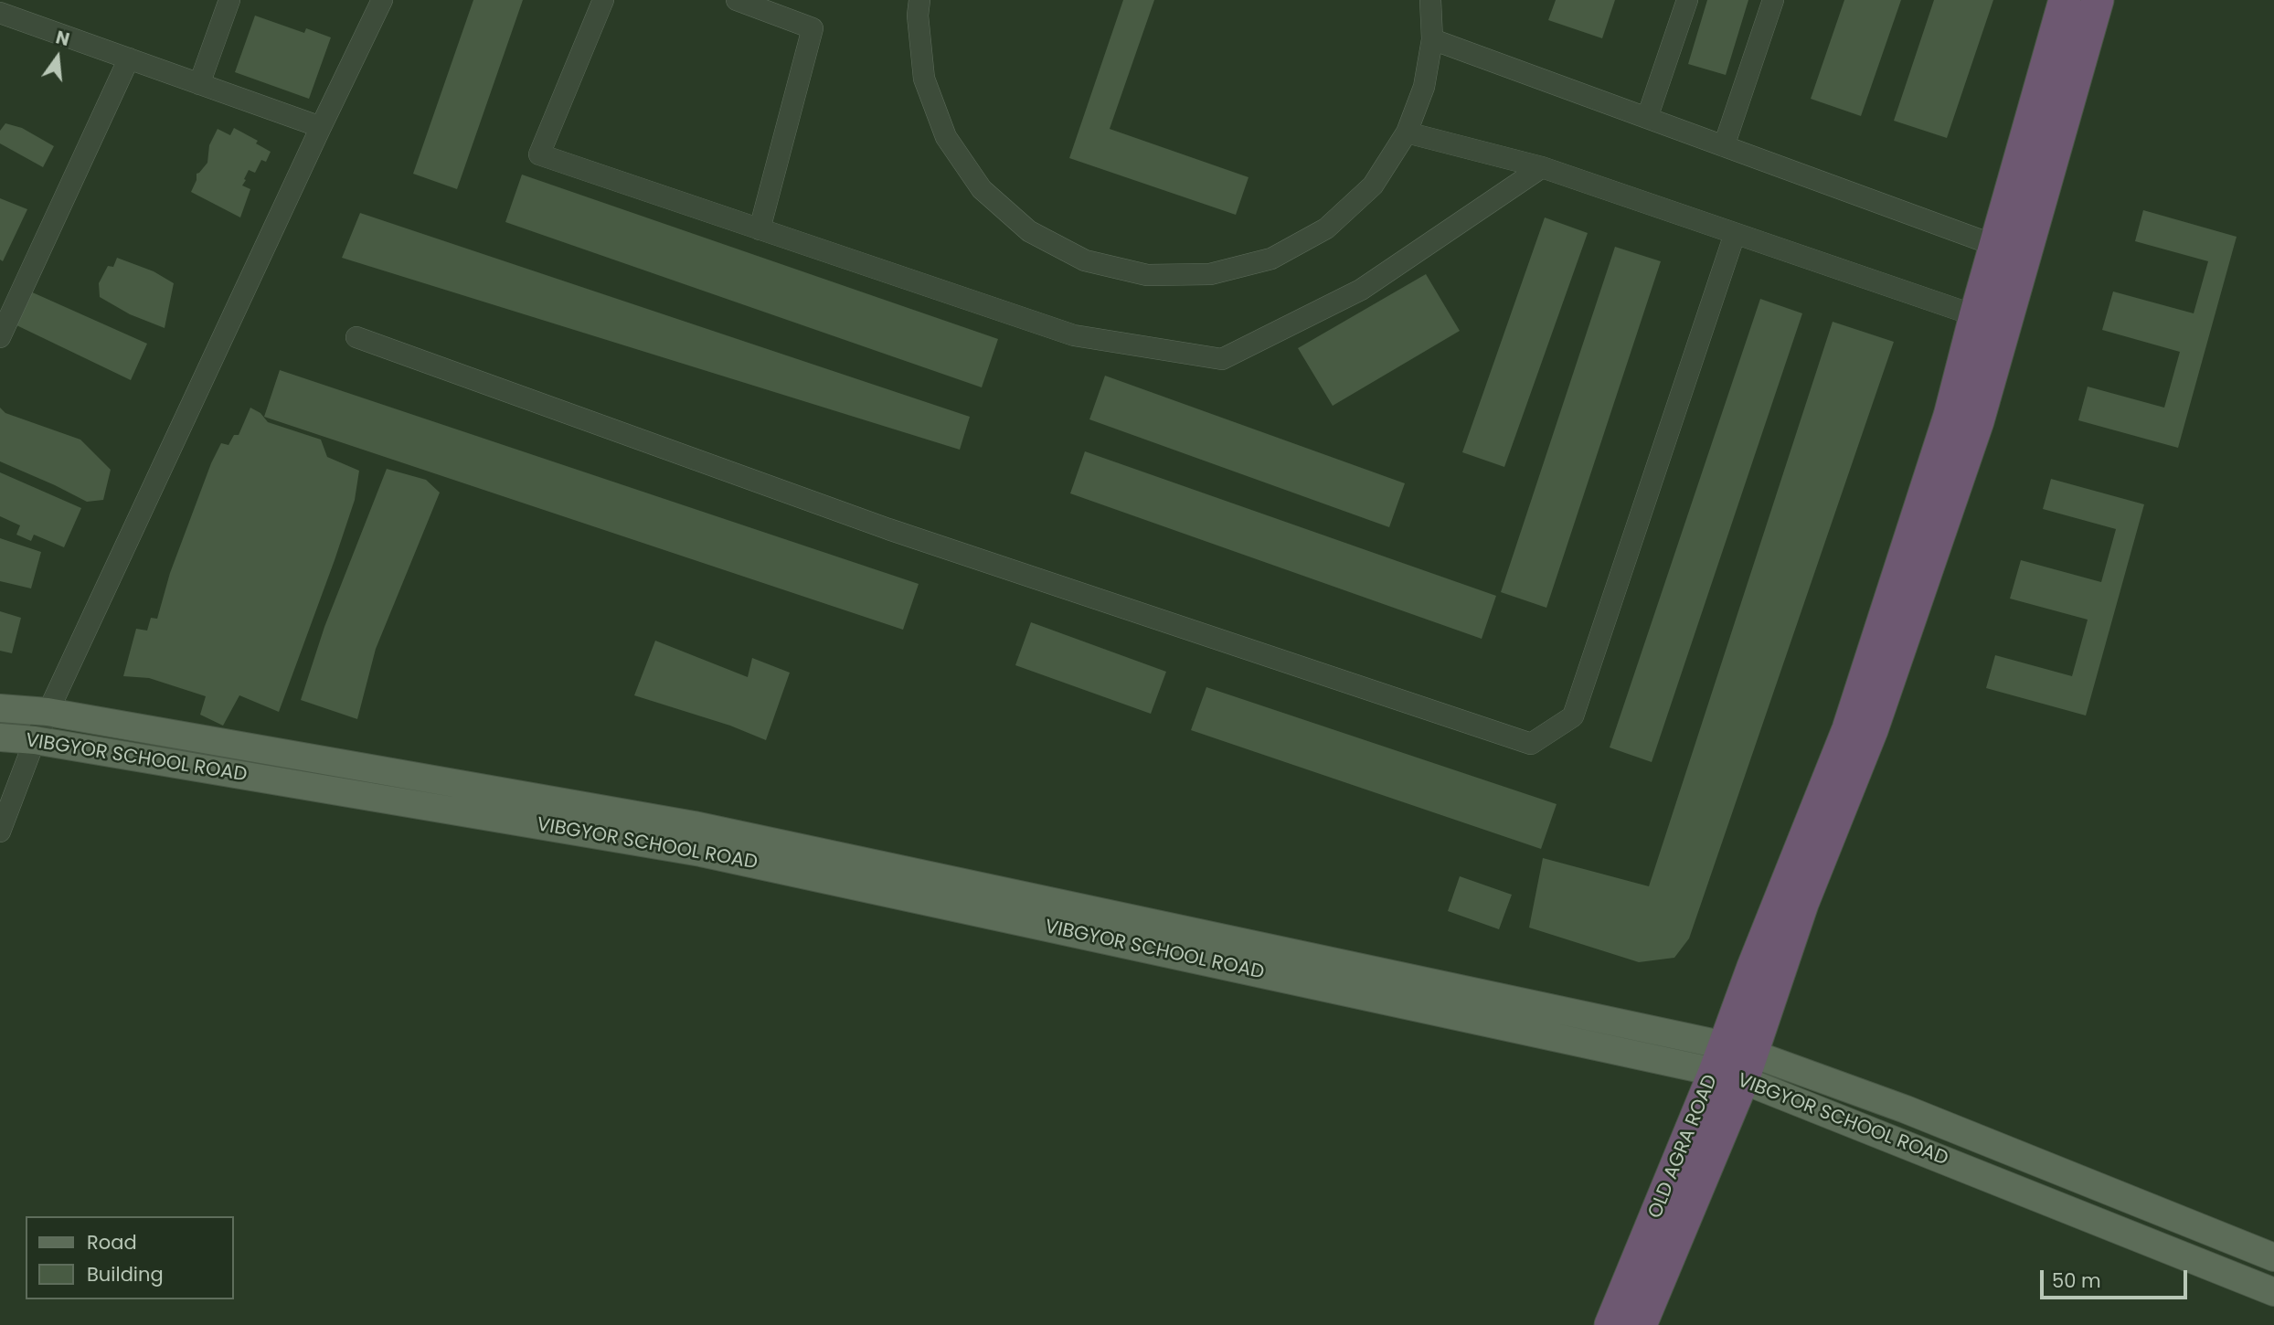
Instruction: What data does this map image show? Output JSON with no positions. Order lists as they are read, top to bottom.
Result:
{
  "streets": {
    "highway": ["OLD AGRA ROAD"],
    "main road": ["VIBGYOR SCHOOL ROAD"]
  },
  "crossings": [
    ["VIBGYOR SCHOOL ROAD", "OLD AGRA ROAD"]
  ],
  "legend": ["Road", "Building"],
  "scale_bar": "50 m",
  "north": "top"
}
